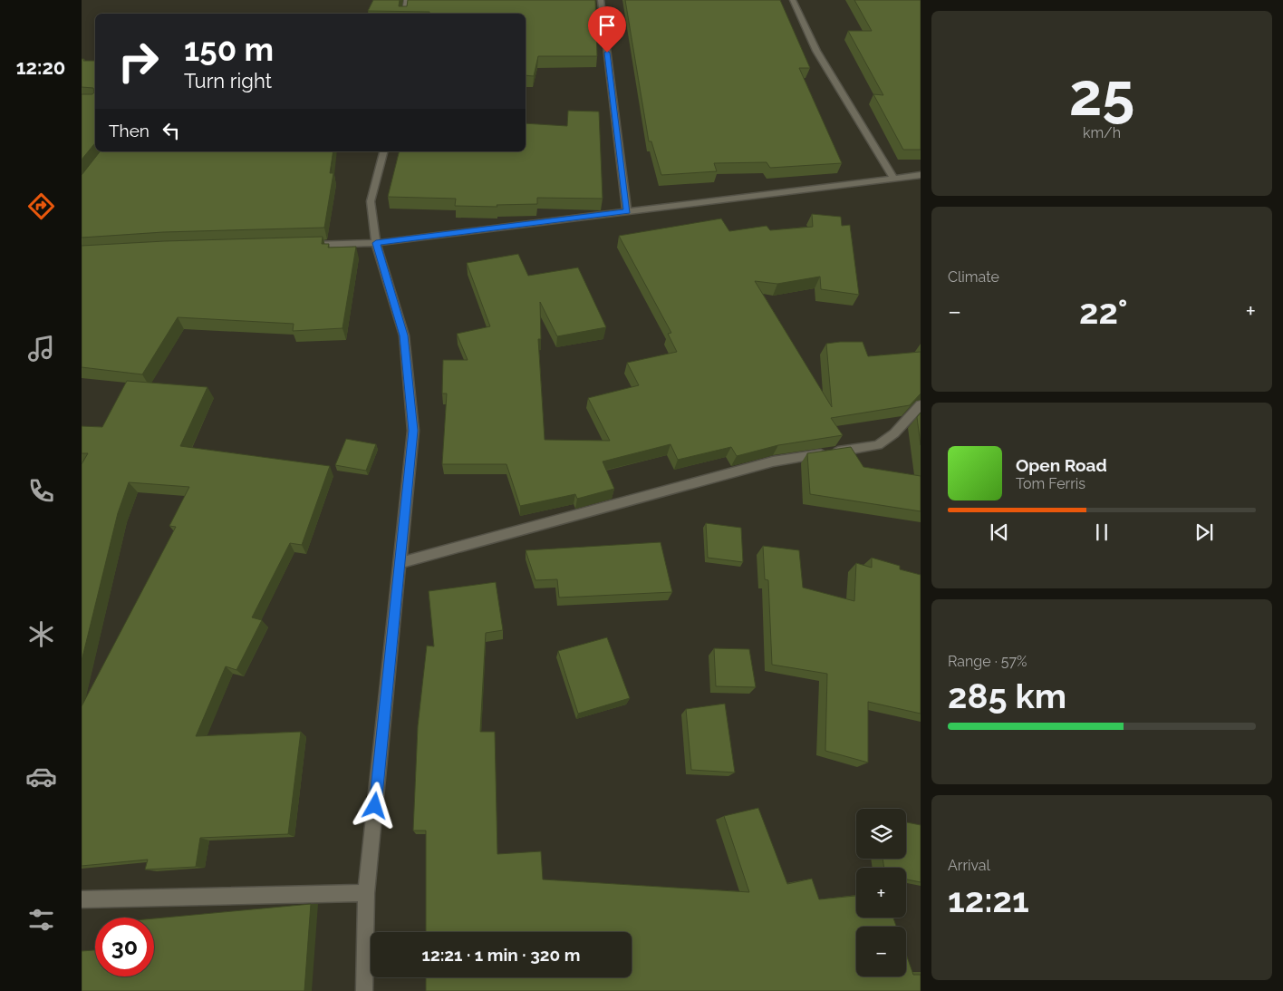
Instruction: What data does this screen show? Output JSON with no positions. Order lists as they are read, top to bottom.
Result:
{
  "page": {
    "tabs": "12:20",
    "tile": [
      ["25", "km/h"],
      "Climate",
      ["Range · 57%", "285 km"],
      ["Arrival", "12:21"]
    ],
    "turn": ["150 m", "Turn right"],
    "then": "Then",
    "heat": ["−", "22°", "+"],
    "song": ["Open Road", "Tom Ferris"],
    "map_buttons": ["+", "−"],
    "limit": "30",
    "trip": "12:21 · 1 min · 320 m"
  }
}
